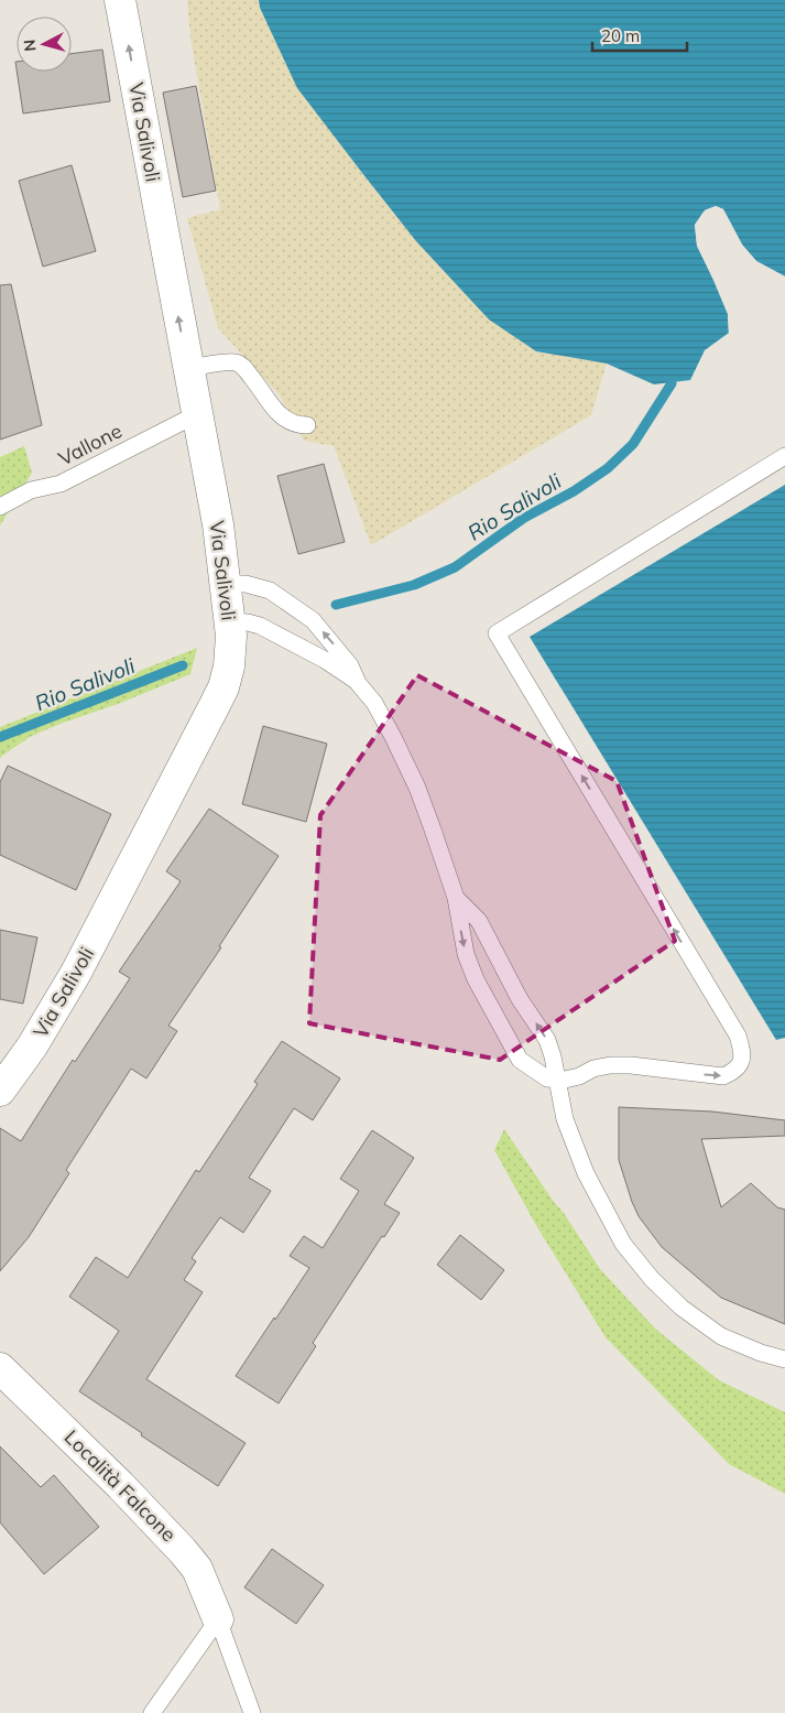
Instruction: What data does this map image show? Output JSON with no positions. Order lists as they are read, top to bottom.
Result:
{
  "streets": {
    "street": ["Via Salivoli", "Località Falcone"],
    "lane": ["Vallone"]
  },
  "crossings": [
    ["Via Salivoli", "Vallone"]
  ],
  "water": ["Rio Salivoli"],
  "scale_bar": "20 m",
  "north": "left"
}
